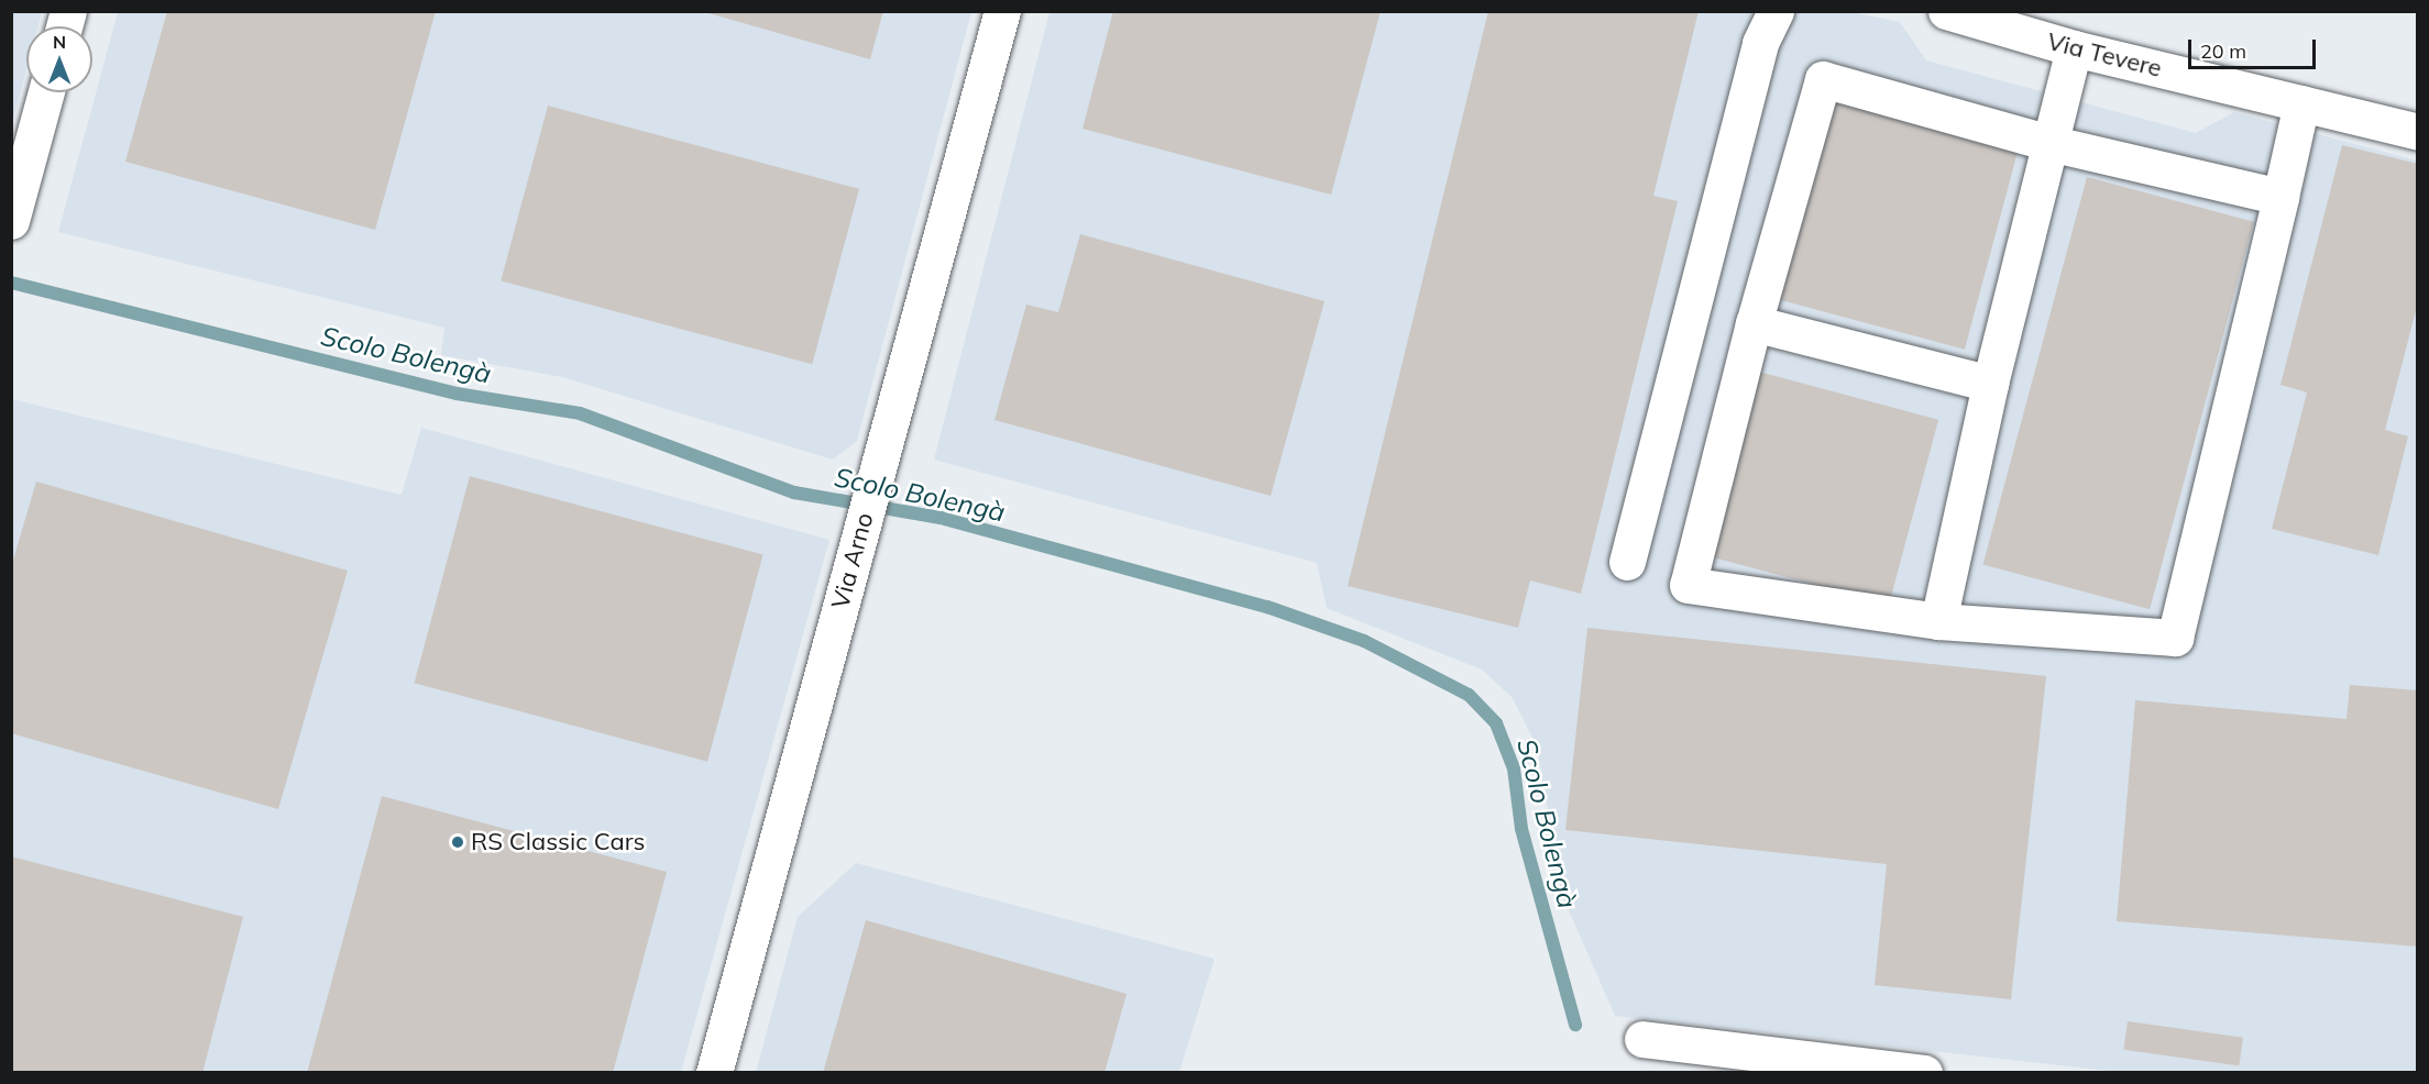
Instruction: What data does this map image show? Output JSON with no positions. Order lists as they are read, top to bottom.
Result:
{
  "streets": {
    "street": ["Via Tevere", "Via Arno"]
  },
  "water": ["Scolo Bolengà"],
  "places": ["RS Classic Cars"],
  "scale_bar": "20 m",
  "north": "top"
}
